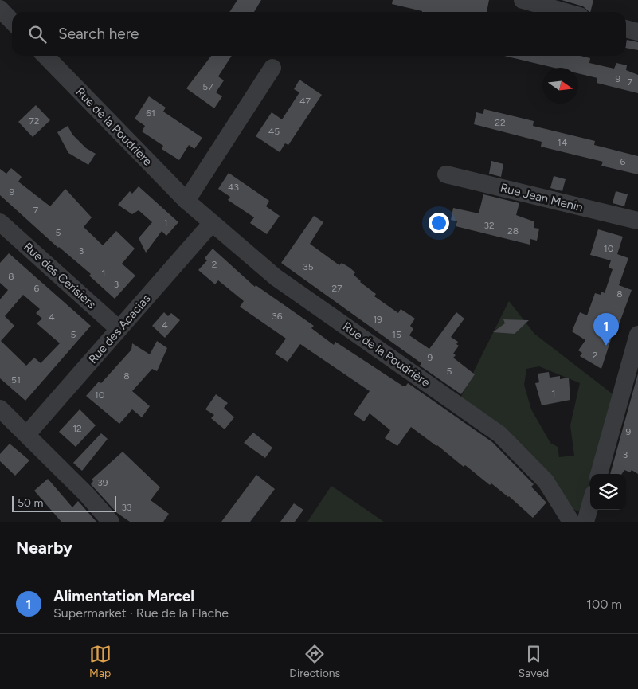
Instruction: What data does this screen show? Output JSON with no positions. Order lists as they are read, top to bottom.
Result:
{
  "streets": {
    "street": [
      "Rue de la Poudrière",
      "Rue Jean Menin",
      "Rue des Cerisiers",
      "Rue des Acacias"
    ]
  },
  "crossings": [
    ["Rue de la Poudrière", "Rue des Acacias"],
    ["Rue des Cerisiers", "Rue des Acacias"]
  ],
  "house_numbers": [
    "9",
    "7",
    "57",
    "47",
    "61",
    "72",
    "22",
    "45",
    "14",
    "6",
    "43",
    "9",
    "7",
    "1",
    "32",
    "28",
    "5",
    "10",
    "3",
    "2",
    "35",
    "1",
    "8",
    "3",
    "6",
    "27",
    "8",
    "36",
    "4",
    "19",
    "4",
    "5",
    "15",
    "2",
    "9",
    "5",
    "8",
    "51",
    "1",
    "10",
    "12",
    "9",
    "3",
    "39",
    "33"
  ],
  "scale_bar": "50 m",
  "north": "right",
  "page": {
    "search": "Search here",
    "pins": "1",
    "scale": "50 m",
    "heading": "Nearby",
    "list": [
      {
        "mark": "1",
        "name": "Alimentation Marcel",
        "note": "Supermarket · Rue de la Flache",
        "value": "100 m"
      }
    ],
    "nav": ["Map", "Directions", "Saved"]
  }
}
